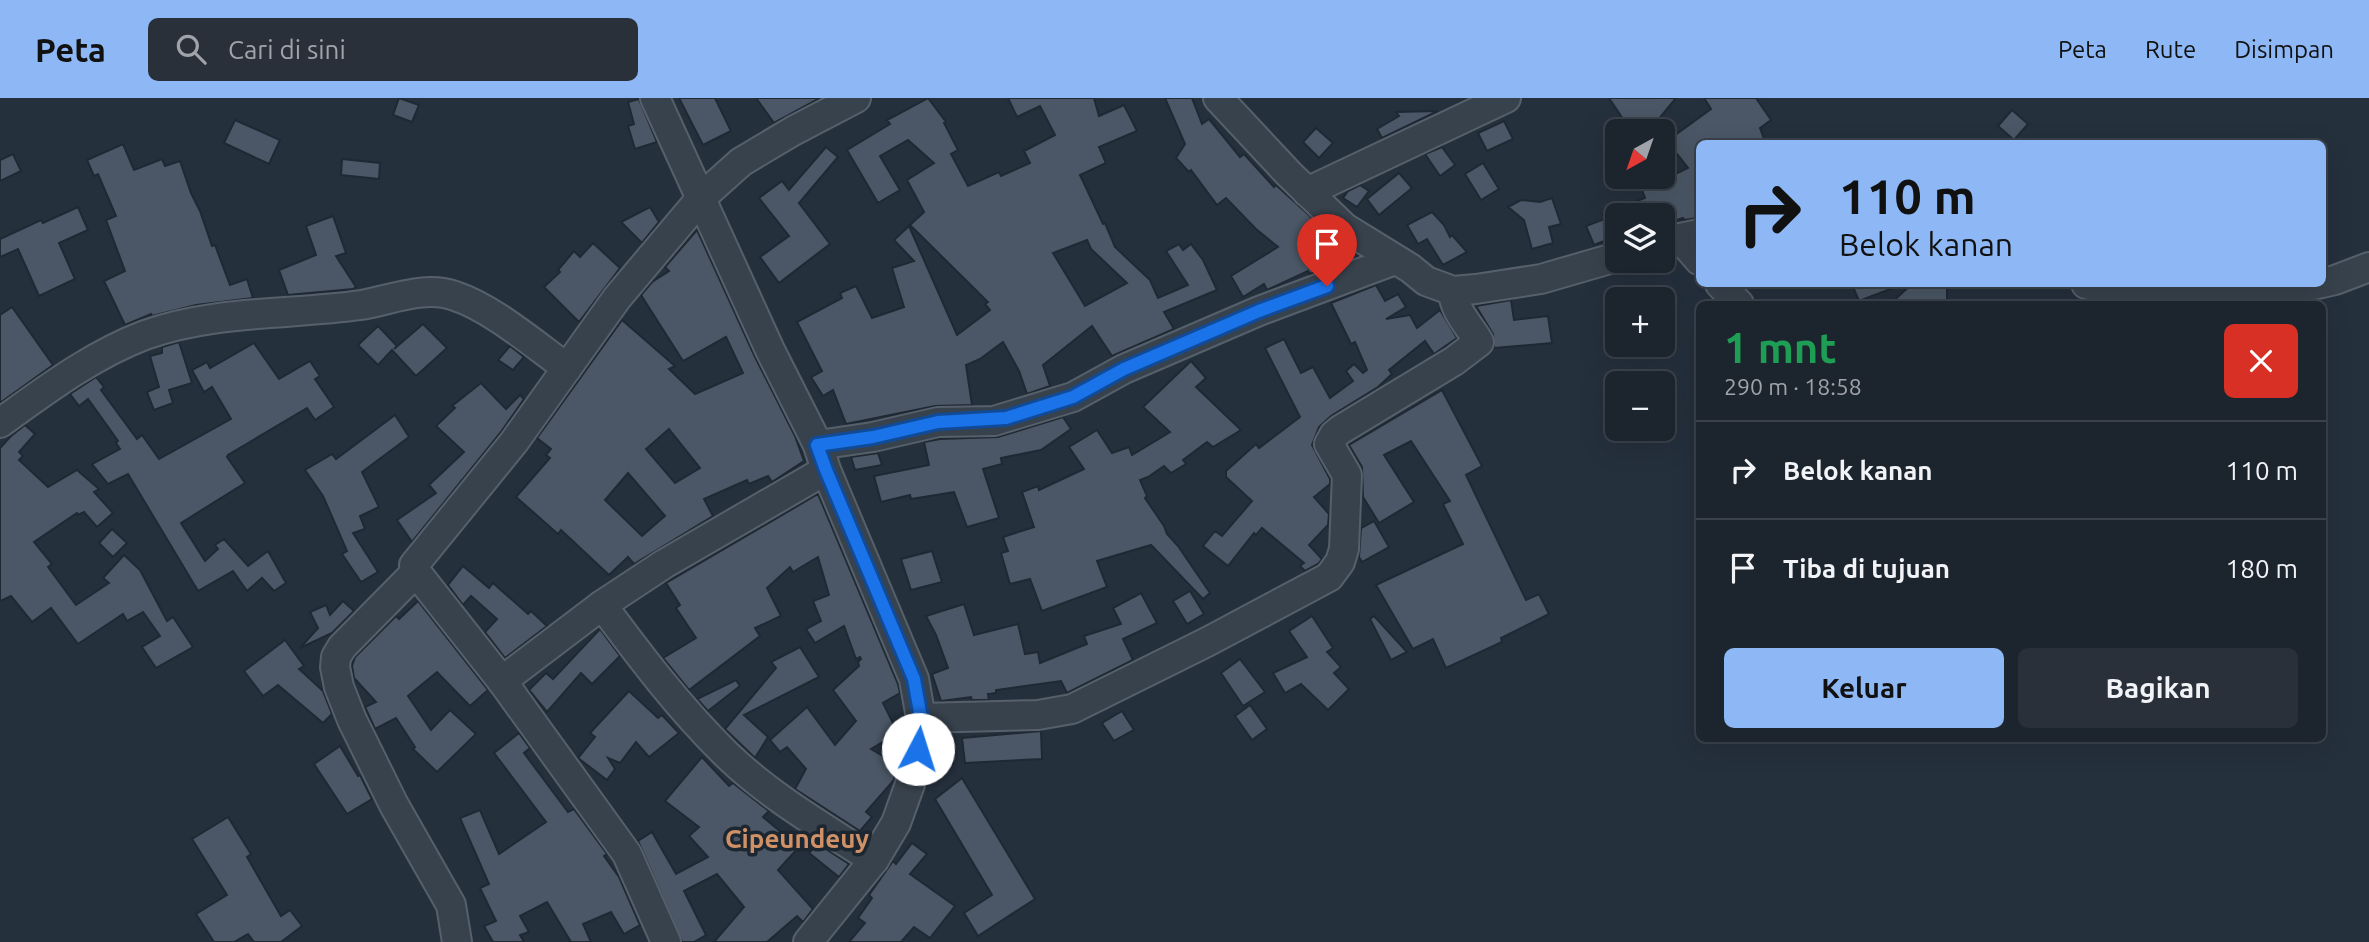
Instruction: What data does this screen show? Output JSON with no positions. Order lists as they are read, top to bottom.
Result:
{
  "districts": ["Cipeundeuy"],
  "north": "bottom left",
  "page": {
    "header": "Peta",
    "search": "Cari di sini",
    "nav": ["Peta", "Rute", "Disimpan"],
    "map_buttons": ["+", "−"],
    "turn": ["110 m", "Belok kanan"],
    "heading": ["1 mnt", "290 m · 18:58"],
    "list": [
      {
        "name": "Belok kanan",
        "value": "110 m"
      },
      {
        "name": "Tiba di tujuan",
        "value": "180 m"
      }
    ],
    "buttons": ["Keluar", "Bagikan"]
  }
}
